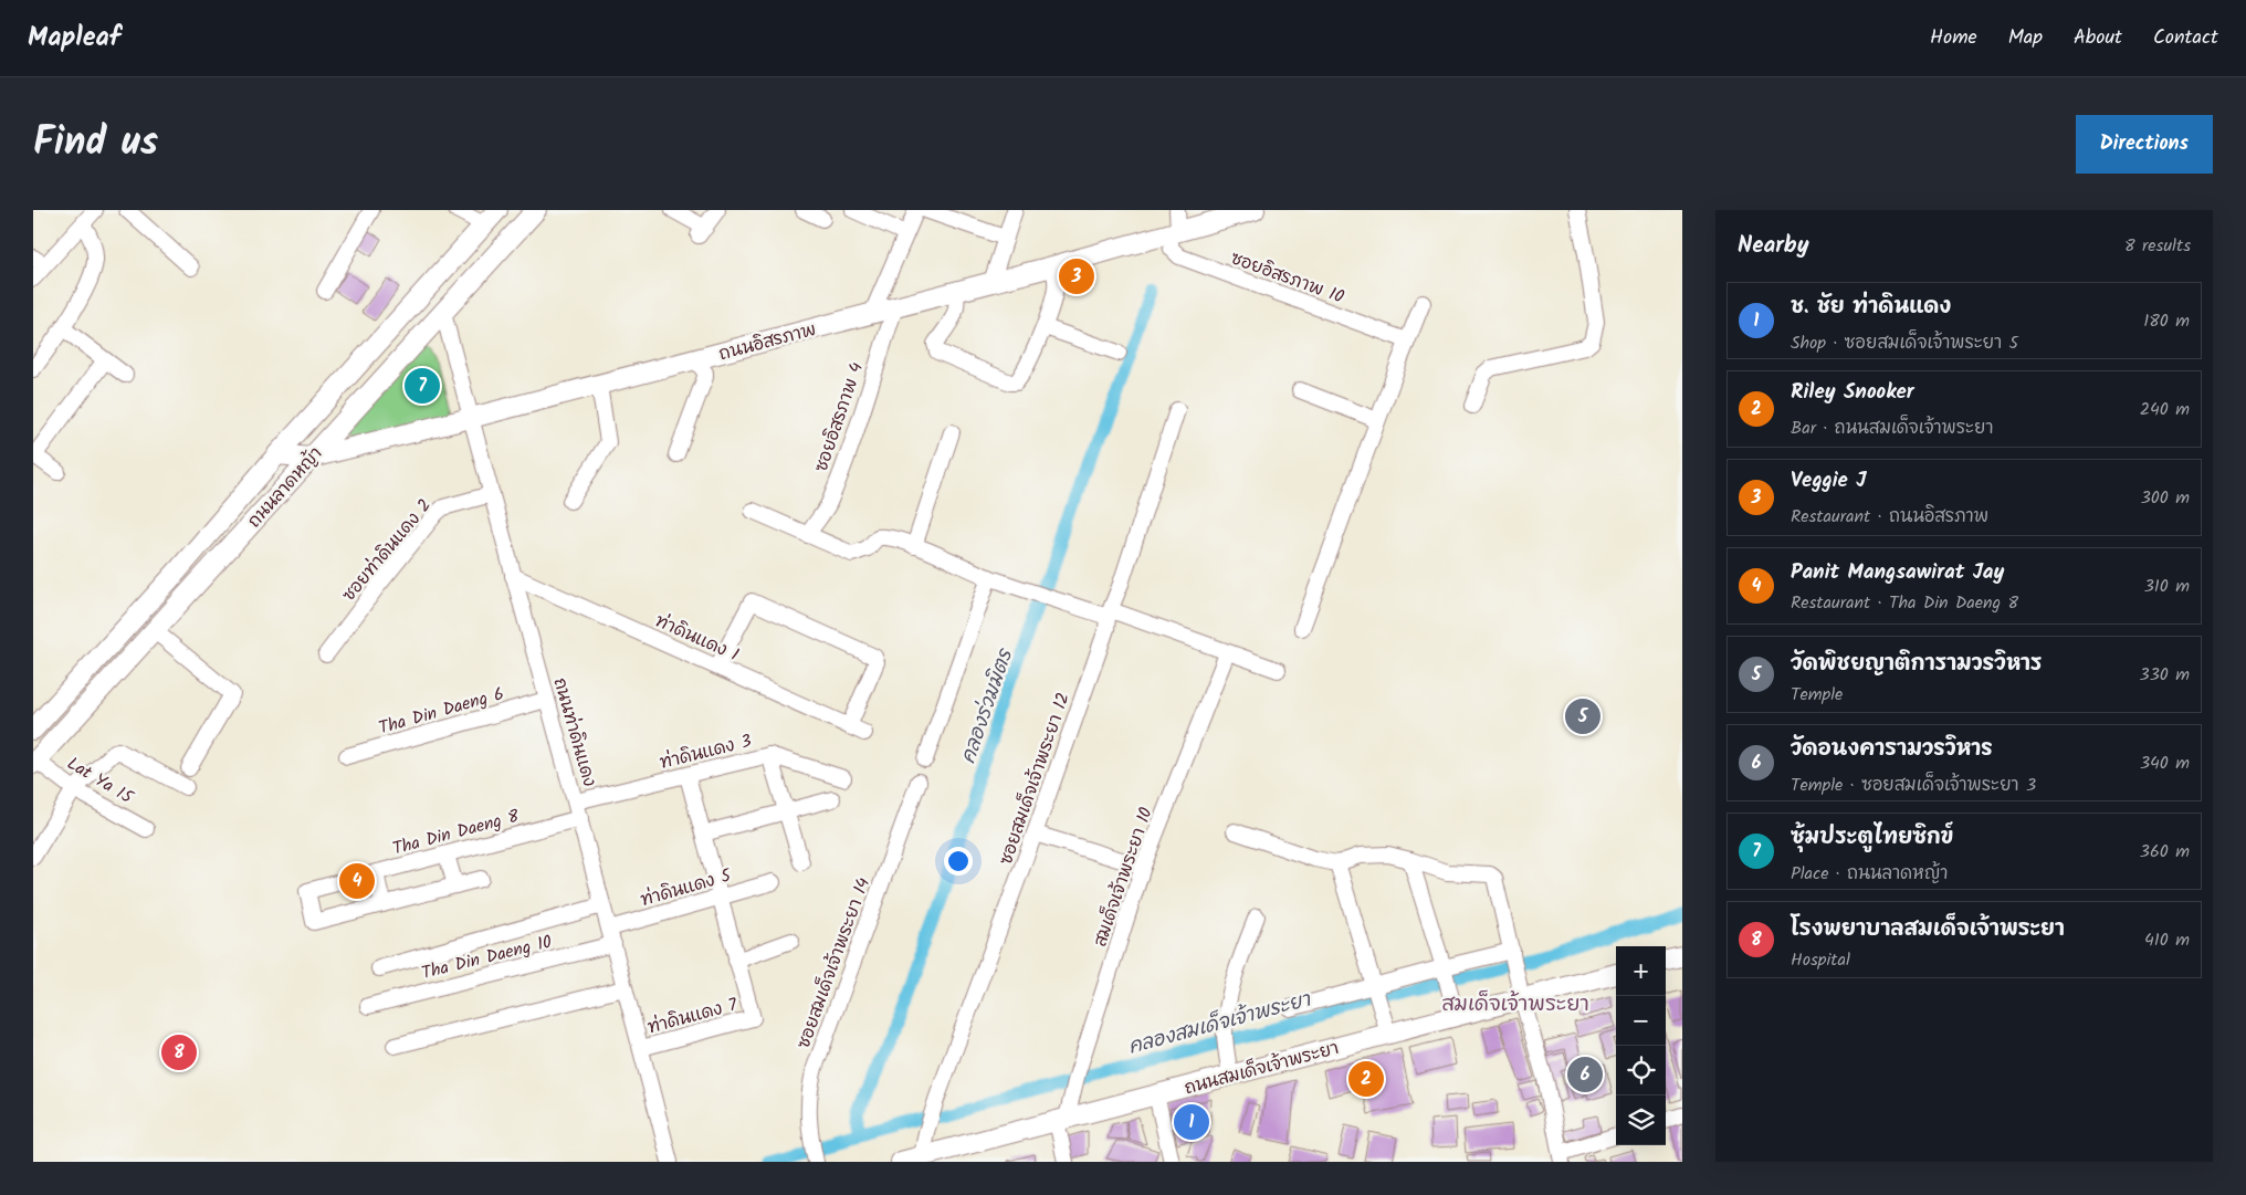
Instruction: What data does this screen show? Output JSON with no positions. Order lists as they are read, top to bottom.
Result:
{
  "streets": {
    "main road": ["ถนนอิสรภาพ", "ถนนลาดหญ้า", "ถนนสมเด็จเจ้าพระยา"],
    "street": [
      "ซอยอิสรภาพ 10",
      "ซอยอิสรภาพ 4",
      "ซอยท่าดินแดง 2",
      "ท่าดินแดง 1",
      "Tha Din Daeng 6",
      "ถนนท่าดินแดง",
      "ท่าดินแดง 3",
      "ซอยสมเด็จเจ้าพระยา 12",
      "Lat Ya 15",
      "Tha Din Daeng 8",
      "สมเด็จเจ้าพระยา 10",
      "ท่าดินแดง 5",
      "Tha Din Daeng 10",
      "ซอยสมเด็จเจ้าพระยา 14",
      "ท่าดินแดง 7"
    ]
  },
  "crossings": [
    ["ซอยอิสรภาพ 10", "ถนนอิสรภาพ"],
    ["ถนนอิสรภาพ", "ซอยอิสรภาพ 4"],
    ["ถนนอิสรภาพ", "ถนนลาดหญ้า"],
    ["ถนนอิสรภาพ", "ถนนท่าดินแดง"],
    ["ถนนลาดหญ้า", "ถนนท่าดินแดง"],
    ["ถนนลาดหญ้า", "Lat Ya 15"],
    ["ซอยท่าดินแดง 2", "ถนนท่าดินแดง"],
    ["ท่าดินแดง 1", "ถนนท่าดินแดง"],
    ["Tha Din Daeng 6", "ถนนท่าดินแดง"],
    ["ถนนท่าดินแดง", "ท่าดินแดง 3"],
    ["ถนนท่าดินแดง", "Tha Din Daeng 8"],
    ["ถนนท่าดินแดง", "ท่าดินแดง 5"],
    ["ถนนท่าดินแดง", "Tha Din Daeng 10"],
    ["ถนนท่าดินแดง", "ท่าดินแดง 7"],
    ["ซอยสมเด็จเจ้าพระยา 12", "ถนนสมเด็จเจ้าพระยา"],
    ["สมเด็จเจ้าพระยา 10", "ถนนสมเด็จเจ้าพระยา"]
  ],
  "districts": ["สมเด็จเจ้าพระยา"],
  "water": ["คลองร่วมมิตร", "คลองสมเด็จเจ้าพระยา"],
  "page": {
    "header": "Mapleaf",
    "nav": [
      "Home",
      "Map",
      "About",
      "Contact"
    ],
    "title": "Find us",
    "buttons": "Directions",
    "heading": ["Nearby", "8 results"],
    "pins": [
      "3",
      "7",
      "5",
      "4",
      "8",
      "6",
      "2",
      "1"
    ],
    "list": [
      {
        "mark": "1",
        "name": "ช. ชัย ท่าดินแดง",
        "note": "Shop · ซอยสมเด็จเจ้าพระยา 5",
        "value": "180 m"
      },
      {
        "mark": "2",
        "name": "Riley Snooker",
        "note": "Bar · ถนนสมเด็จเจ้าพระยา",
        "value": "240 m"
      },
      {
        "mark": "3",
        "name": "Veggie J",
        "note": "Restaurant · ถนนอิสรภาพ",
        "value": "300 m"
      },
      {
        "mark": "4",
        "name": "Panit Mangsawirat Jay",
        "note": "Restaurant · Tha Din Daeng 8",
        "value": "310 m"
      },
      {
        "mark": "5",
        "name": "วัดพิชยญาติการามวรวิหาร",
        "note": "Temple",
        "value": "330 m"
      },
      {
        "mark": "6",
        "name": "วัดอนงคารามวรวิหาร",
        "note": "Temple · ซอยสมเด็จเจ้าพระยา 3",
        "value": "340 m"
      },
      {
        "mark": "7",
        "name": "ซุ้มประตูไทยซิกข์",
        "note": "Place · ถนนลาดหญ้า",
        "value": "360 m"
      },
      {
        "mark": "8",
        "name": "โรงพยาบาลสมเด็จเจ้าพระยา",
        "note": "Hospital",
        "value": "410 m"
      }
    ],
    "map_buttons": ["+", "−"]
  }
}
